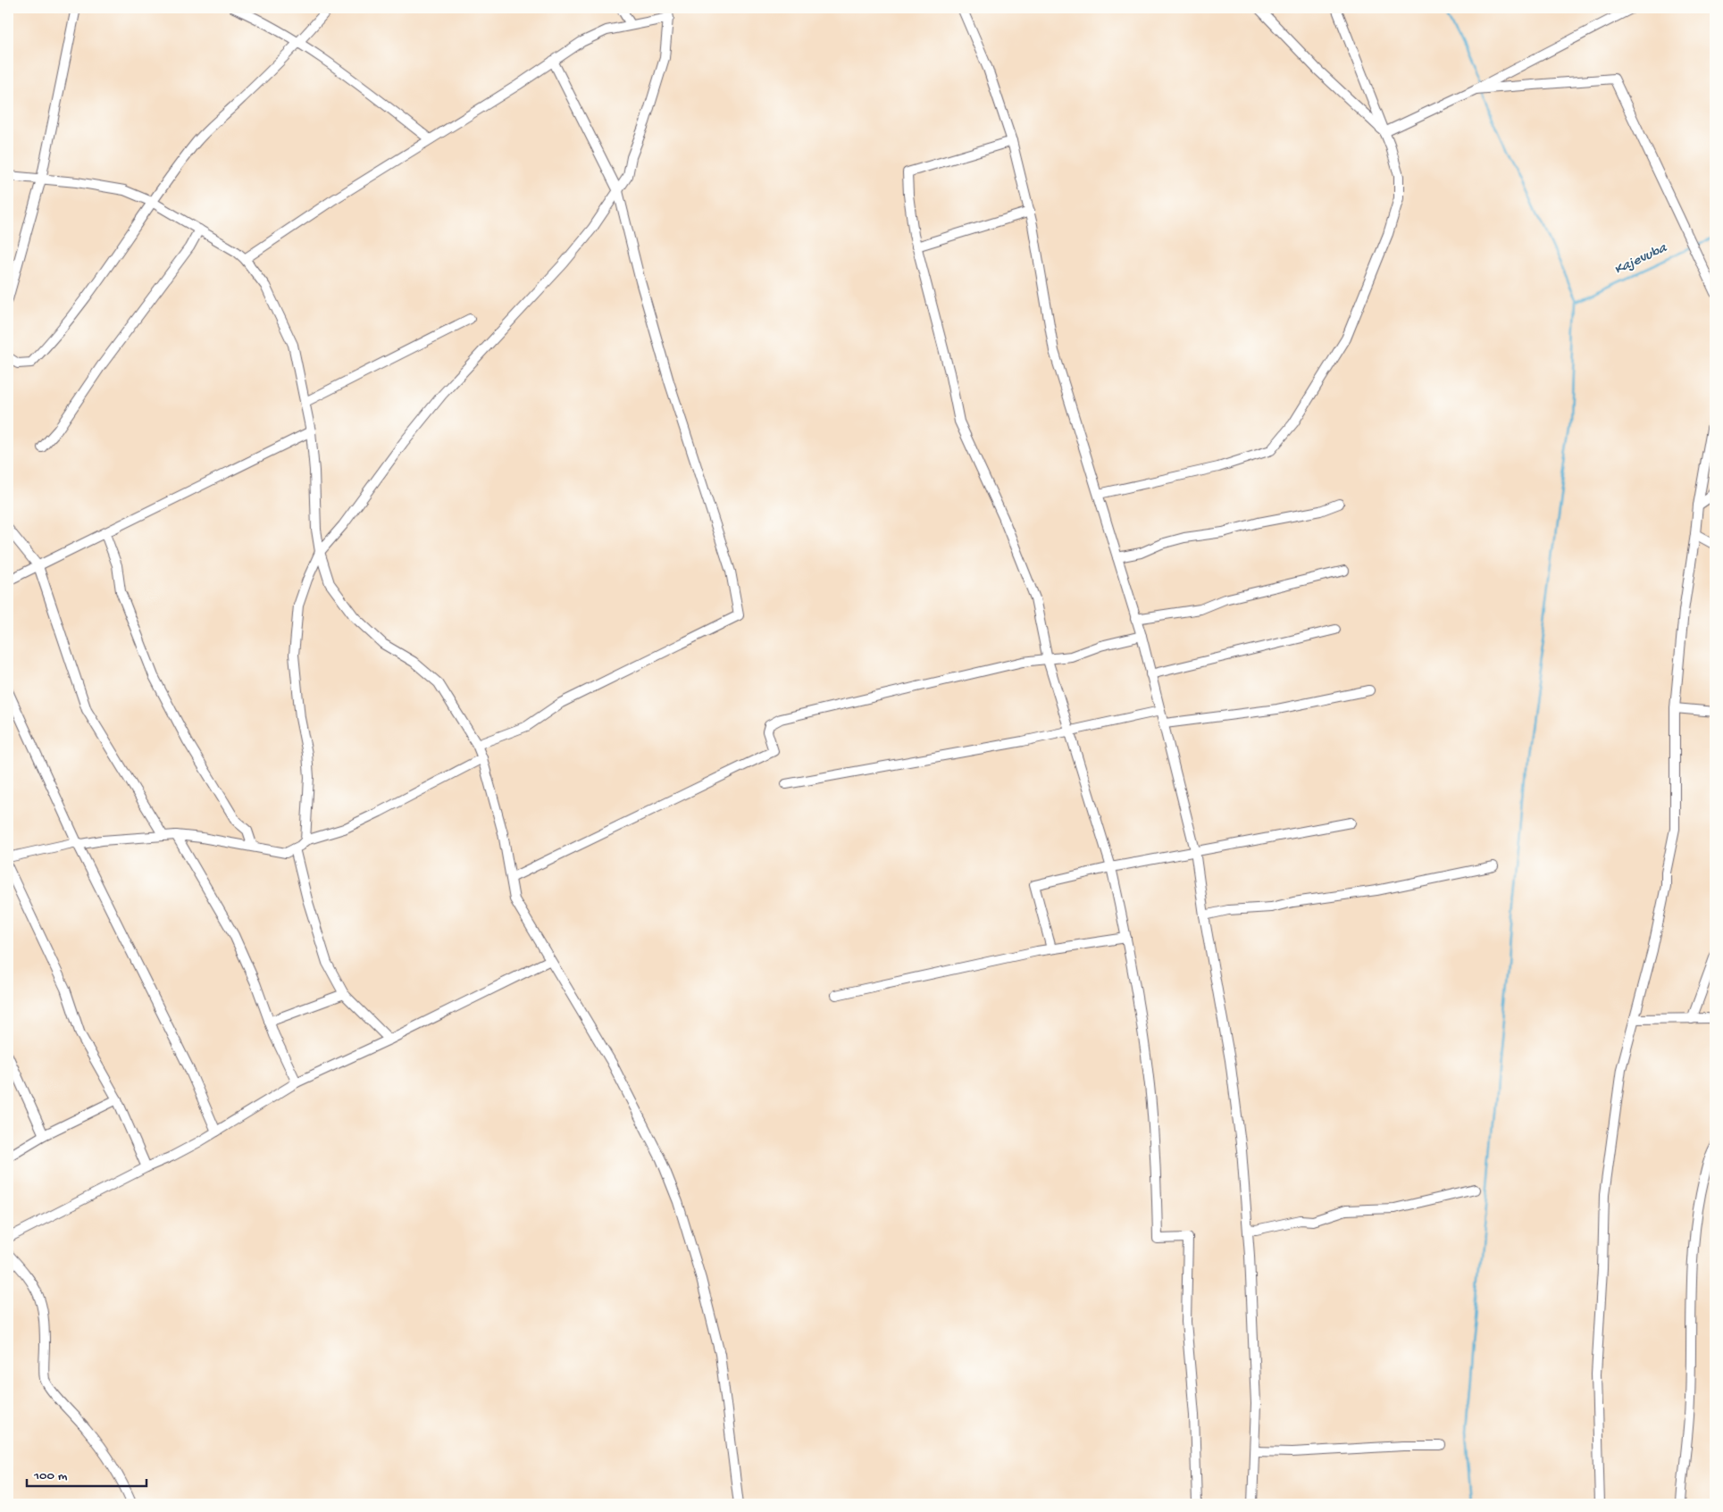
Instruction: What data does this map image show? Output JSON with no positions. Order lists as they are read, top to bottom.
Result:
{
  "water": ["Kajevuba"],
  "scale_bar": "100 m"
}
